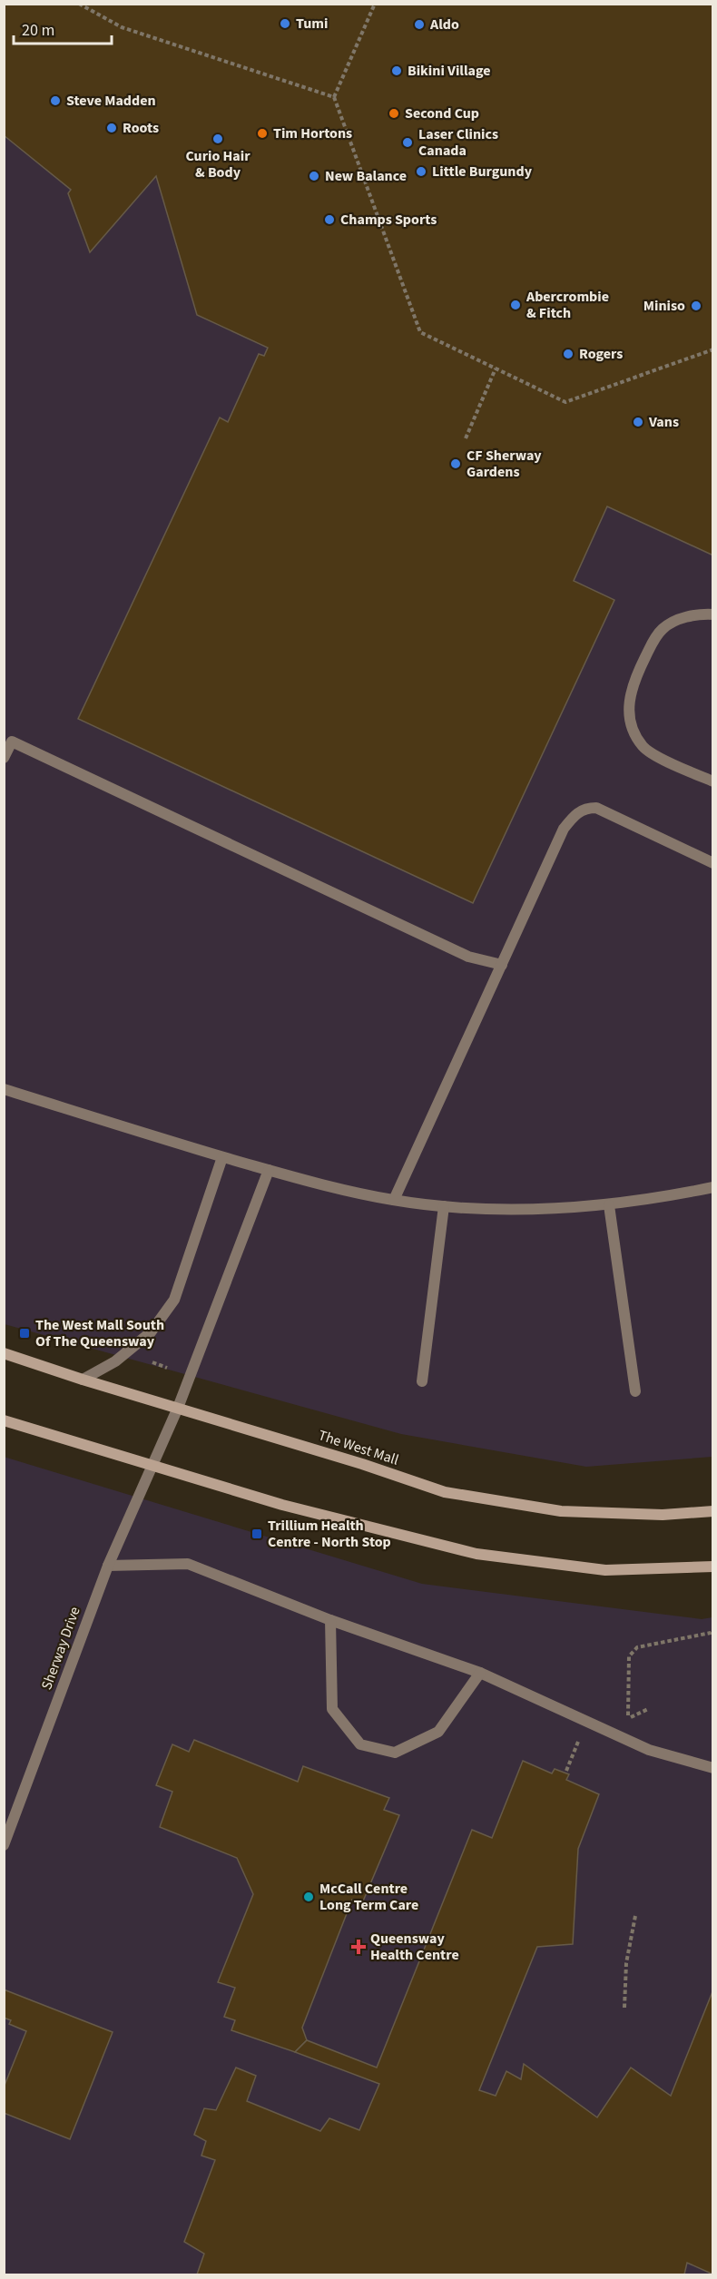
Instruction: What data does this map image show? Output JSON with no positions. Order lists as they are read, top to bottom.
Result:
{
  "streets": {
    "main road": ["The West Mall"],
    "lane": ["Sherway Drive"]
  },
  "crossings": [
    ["The West Mall", "Sherway Drive"]
  ],
  "places": {
    "other": [
      "Tumi",
      "Aldo",
      "Bikini Village",
      "Steve Madden",
      "Second Cup",
      "Roots",
      "Tim Hortons",
      "Curio Hair & Body",
      "Laser Clinics Canada",
      "Little Burgundy",
      "New Balance",
      "Champs Sports",
      "Abercrombie & Fitch",
      "Miniso",
      "Rogers",
      "Vans",
      "CF Sherway Gardens",
      "McCall Centre Long Term Care"
    ],
    "transit": ["The West Mall South Of The Queensway", "Trillium Health Centre - North Stop"],
    "health": ["Queensway Health Centre"]
  },
  "scale_bar": "20 m"
}
